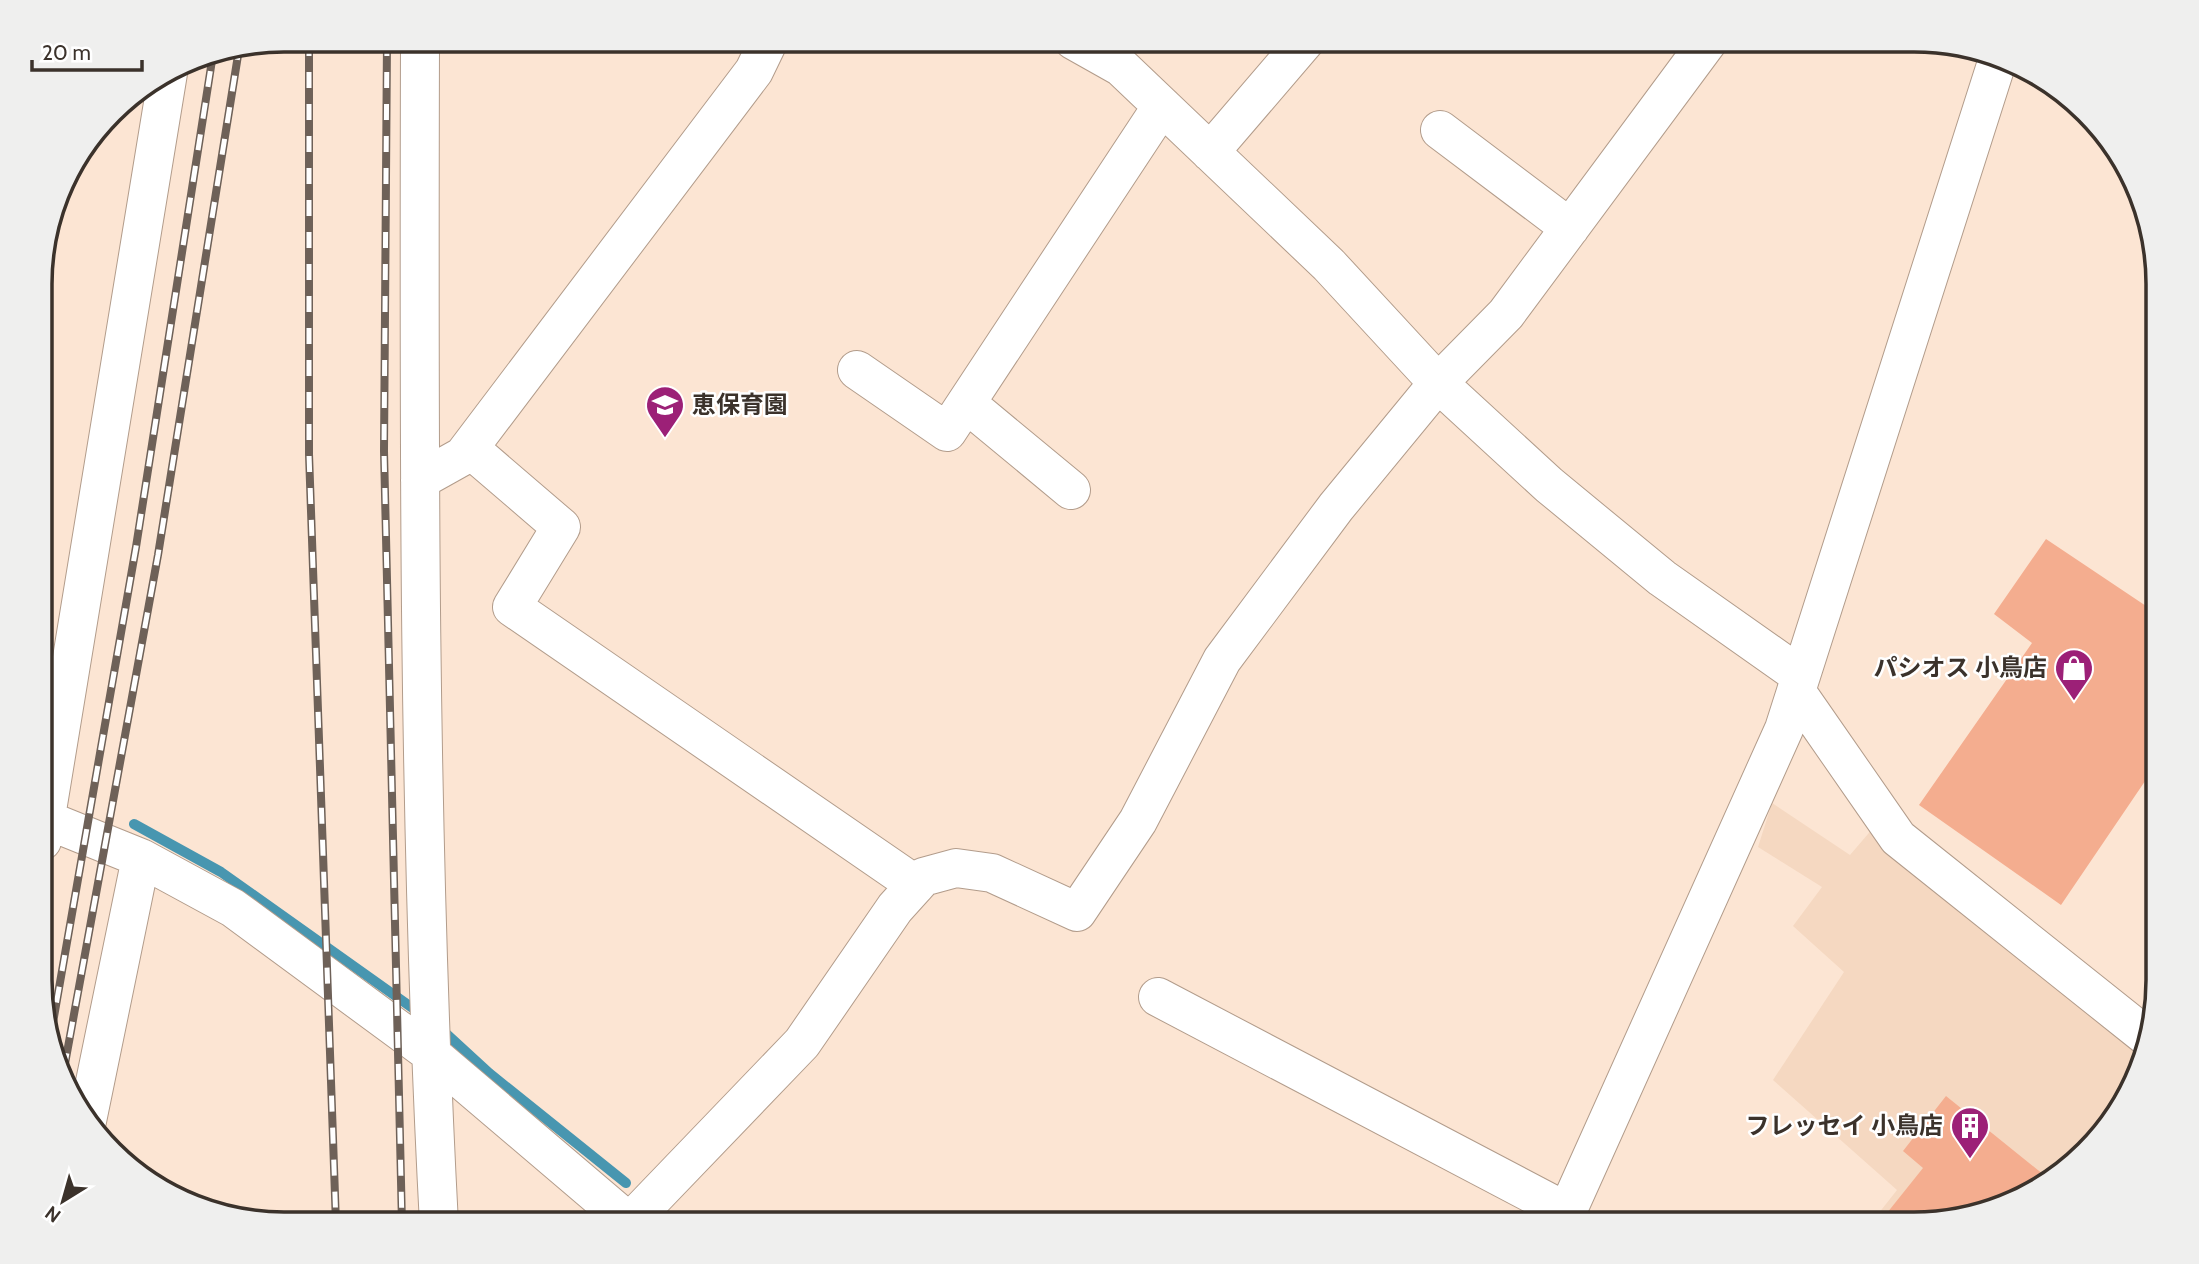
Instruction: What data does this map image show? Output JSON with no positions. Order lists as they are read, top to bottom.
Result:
{
  "places": {
    "school or university": ["恵保育園"],
    "shop": ["パシオス 小鳥店"],
    "building": ["フレッセイ 小鳥店"]
  },
  "scale_bar": "20 m",
  "north": "bottom left"
}
